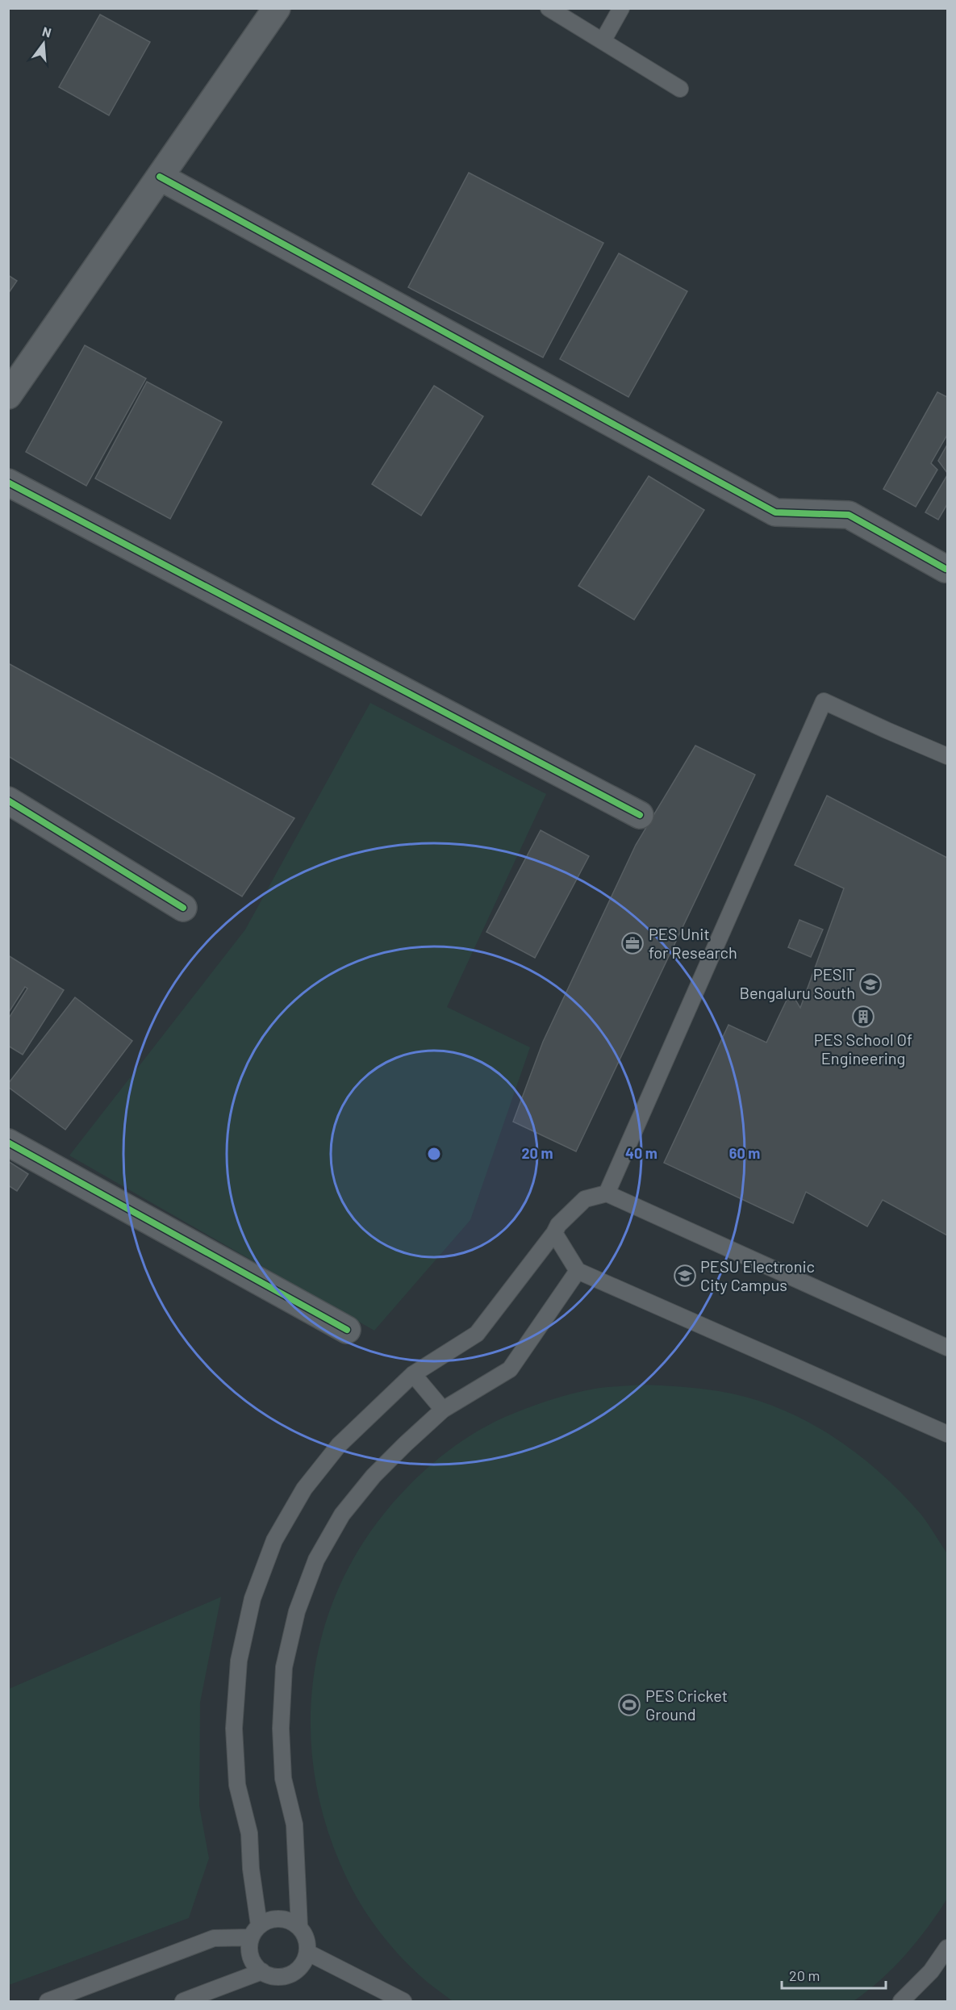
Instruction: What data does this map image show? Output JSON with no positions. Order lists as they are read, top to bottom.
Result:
{
  "places": {
    "office": ["PES Unit for Research"],
    "school or university": ["PESIT Bengaluru South", "PESU Electronic City Campus"],
    "building": ["PES School Of Engineering"],
    "sports": ["PES Cricket Ground"]
  },
  "scale_bar": "20 m",
  "north": "top",
  "rings": ["20 m", "40 m", "60 m"]
}
